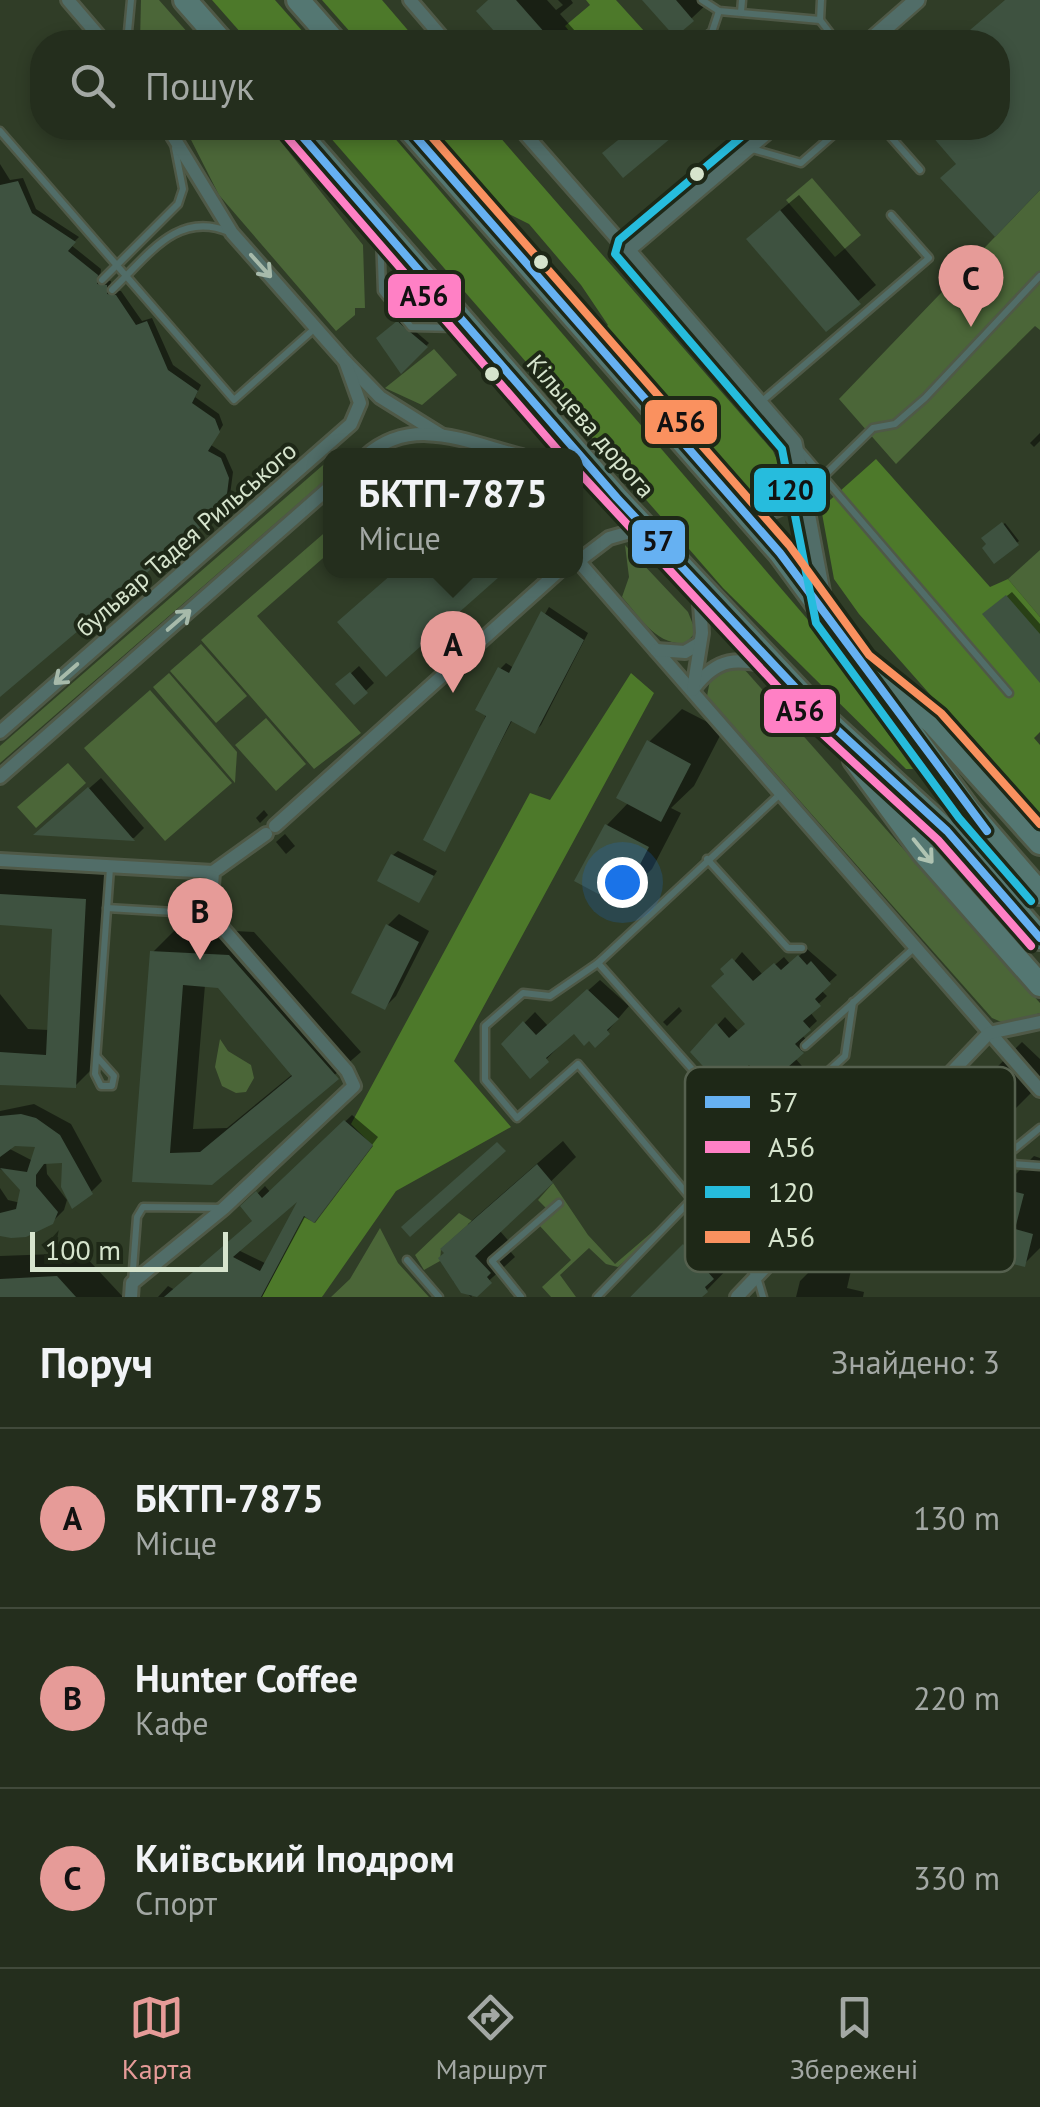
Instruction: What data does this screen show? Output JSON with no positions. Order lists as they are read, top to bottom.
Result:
{
  "streets": {
    "highway": ["Кільцева дорога"],
    "street": ["бульвар Тадея Рильського"]
  },
  "lines": [
    "transit line 57",
    "transit line A56",
    "transit line 120",
    "transit line А56"
  ],
  "legend": [
    "57",
    "A56",
    "120",
    "А56"
  ],
  "scale_bar": "100 m",
  "page": {
    "search": "Пошук",
    "pins": ["C", "A", "B"],
    "popup": ["БКТП-7875", "Місце"],
    "scale": "100 m",
    "heading": ["Поруч", "Знайдено: 3"],
    "list": [
      {
        "mark": "A",
        "name": "БКТП-7875",
        "note": "Місце",
        "value": "130 m"
      },
      {
        "mark": "B",
        "name": "Hunter Coffee",
        "note": "Кафе",
        "value": "220 m"
      },
      {
        "mark": "C",
        "name": "Київський Іподром",
        "note": "Спорт",
        "value": "330 m"
      }
    ],
    "nav": ["Карта", "Маршрут", "Збережені"]
  }
}
